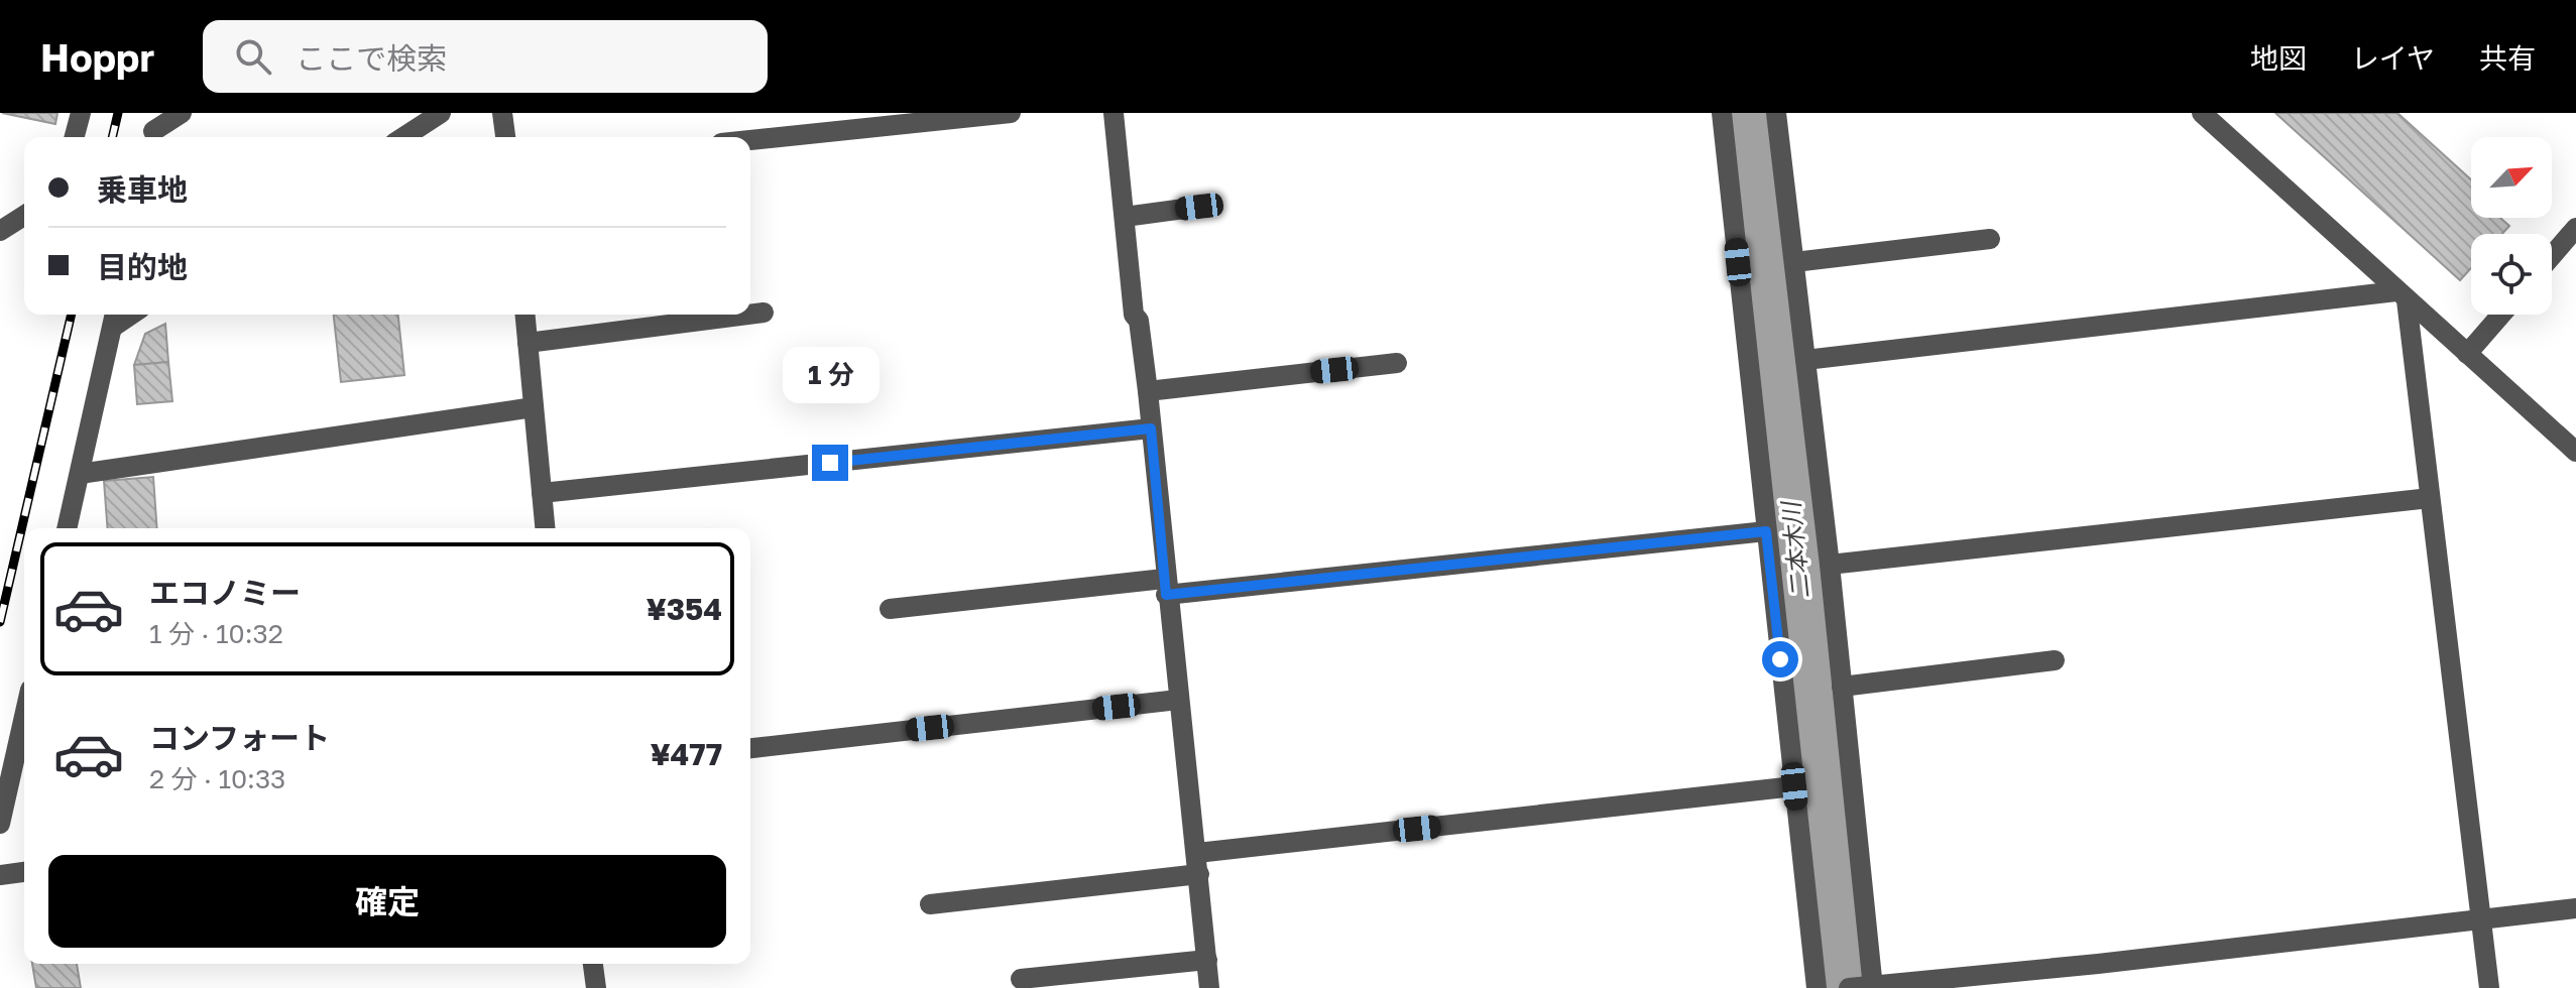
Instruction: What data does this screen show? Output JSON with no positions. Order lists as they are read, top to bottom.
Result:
{
  "water": ["二本木川"],
  "north": "top right",
  "page": {
    "header": "Hoppr",
    "search": "ここで検索",
    "nav": ["地図", "レイヤ", "共有"],
    "banner": ["乗車地", "目的地"],
    "bubble": "1 分",
    "list": [
      {
        "name": "エコノミー",
        "note": "1 分 · 10:32",
        "value": "¥354"
      },
      {
        "name": "コンフォート",
        "note": "2 分 · 10:33",
        "value": "¥477"
      }
    ],
    "buttons": "確定"
  }
}
